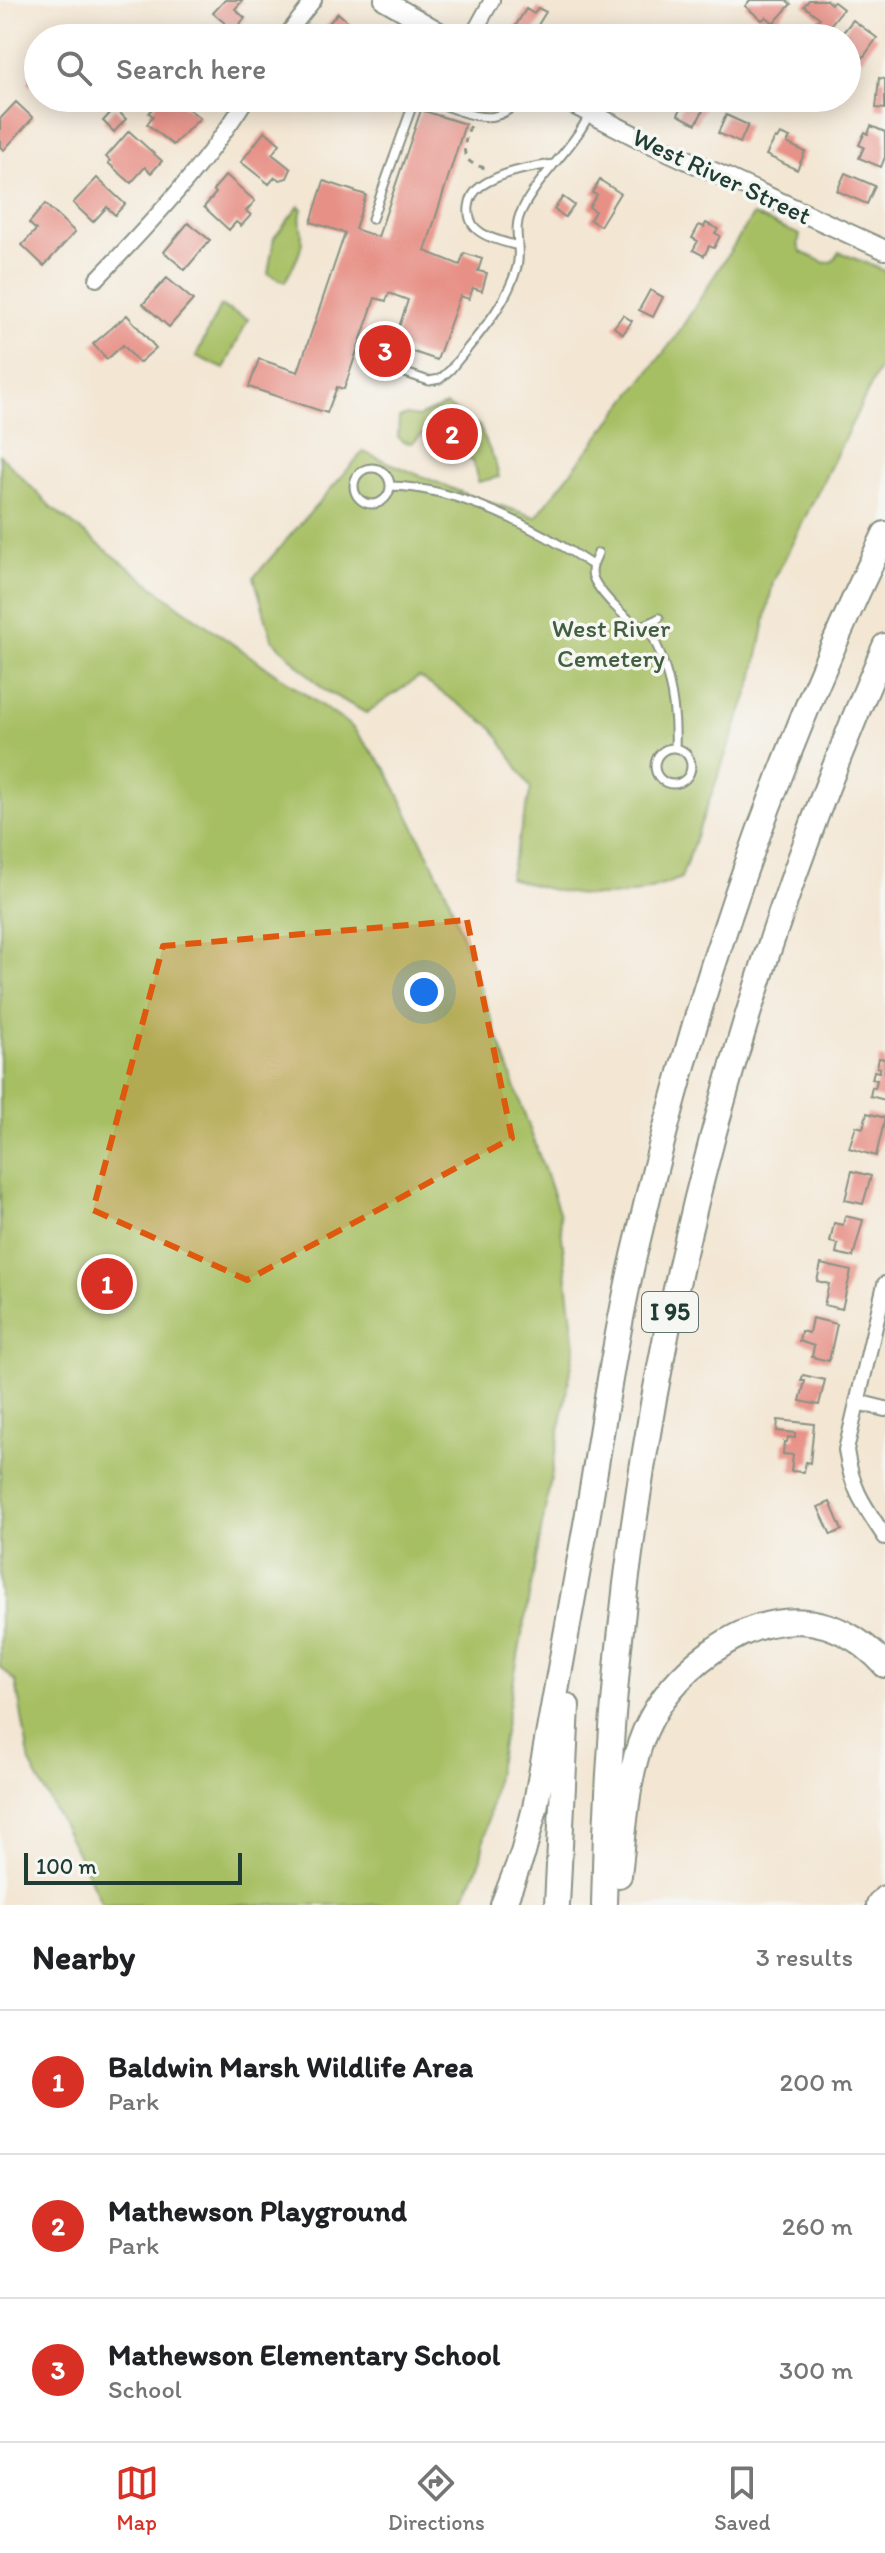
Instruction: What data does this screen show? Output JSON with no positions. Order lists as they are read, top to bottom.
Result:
{
  "streets": {
    "highway": ["I 95"],
    "street": ["West River Street"]
  },
  "parks": ["West River Cemetery"],
  "scale_bar": "100 m",
  "page": {
    "search": "Search here",
    "pins": ["3", "2", "1"],
    "scale": "100 m",
    "heading": ["Nearby", "3 results"],
    "list": [
      {
        "mark": "1",
        "name": "Baldwin Marsh Wildlife Area",
        "note": "Park",
        "value": "200 m"
      },
      {
        "mark": "2",
        "name": "Mathewson Playground",
        "note": "Park",
        "value": "260 m"
      },
      {
        "mark": "3",
        "name": "Mathewson Elementary School",
        "note": "School",
        "value": "300 m"
      }
    ],
    "nav": ["Map", "Directions", "Saved"]
  }
}
